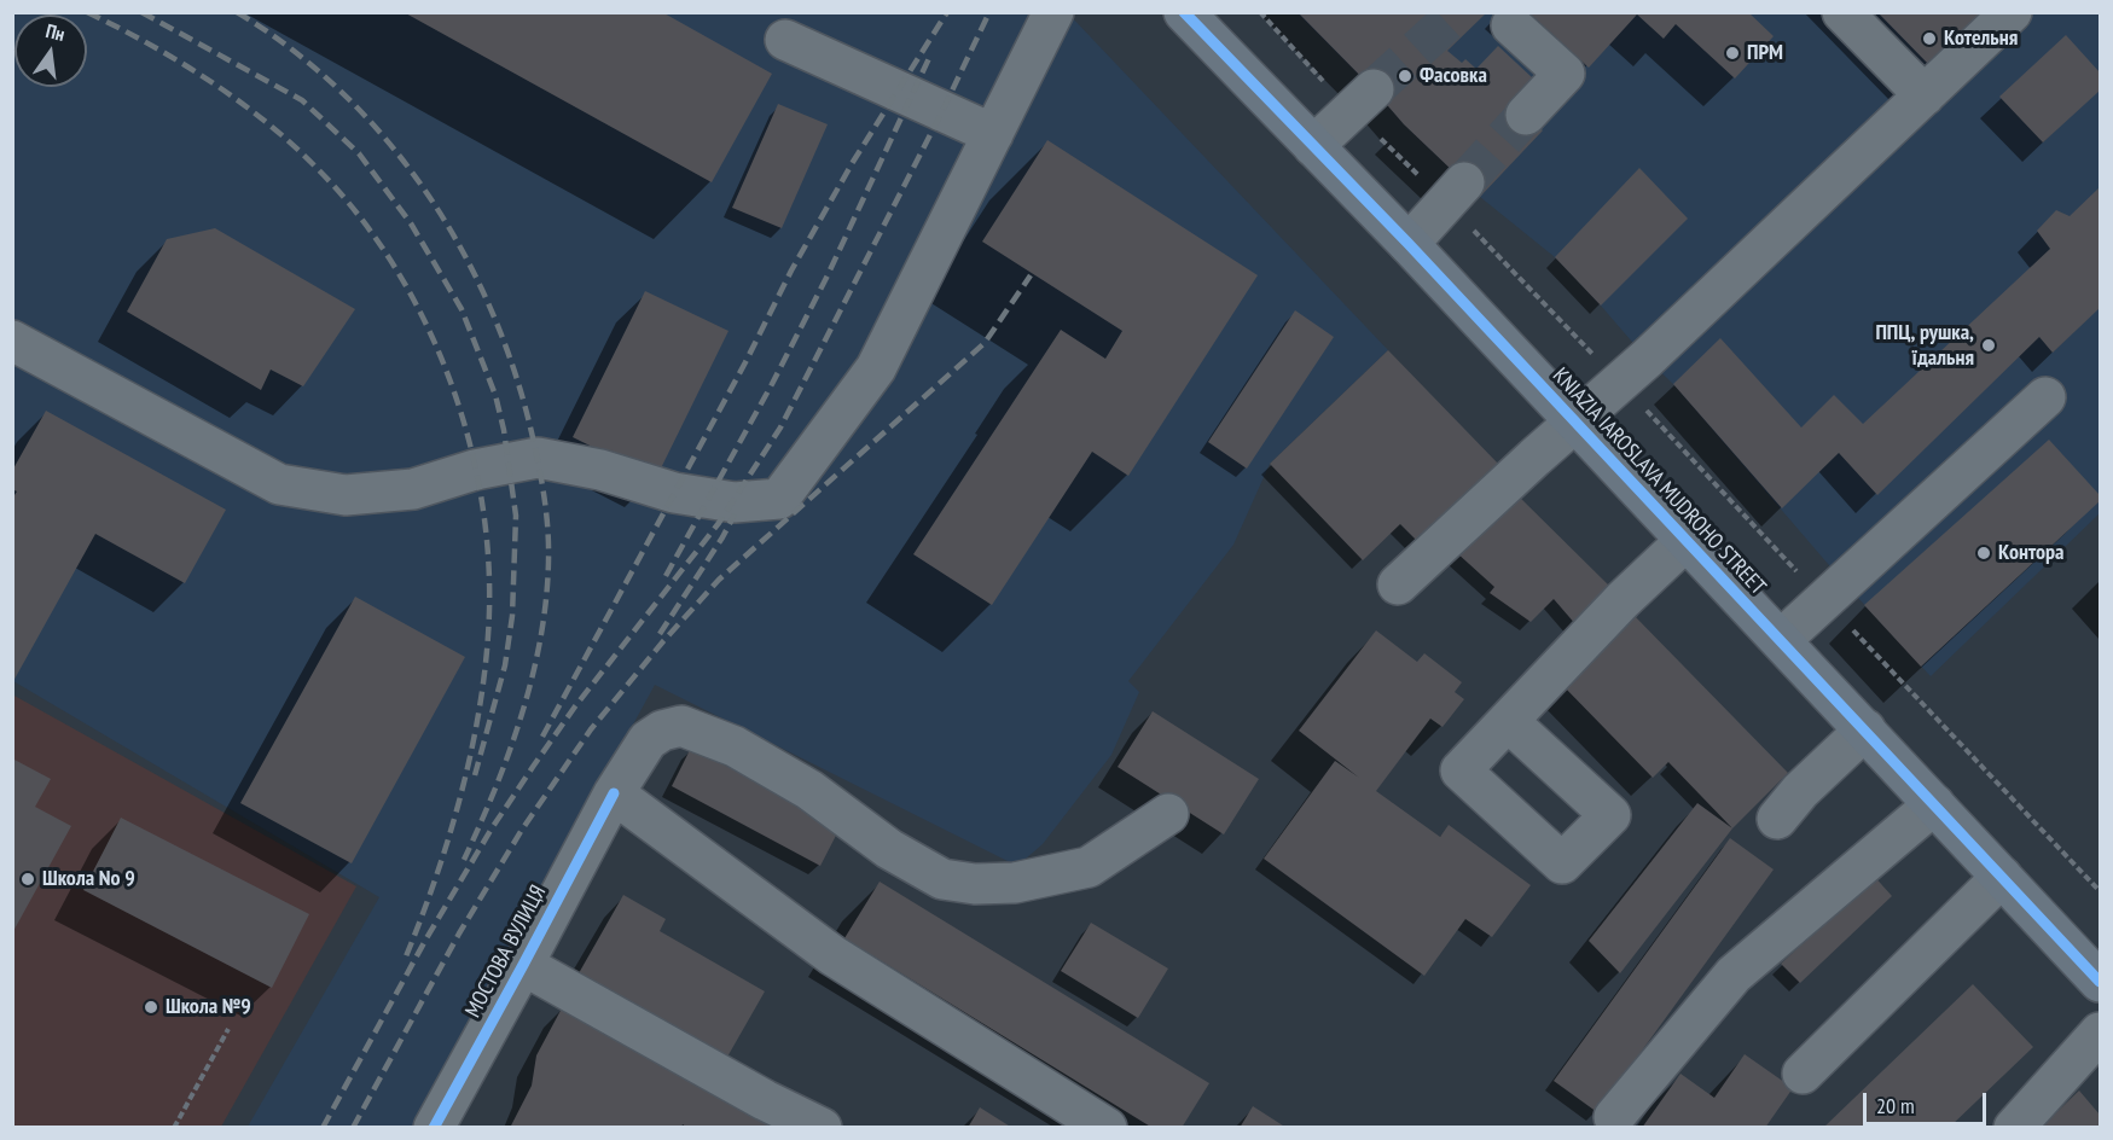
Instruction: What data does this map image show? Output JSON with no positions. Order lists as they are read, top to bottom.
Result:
{
  "streets": {
    "main road": ["KNIAZIA IAROSLAVA MUDROHO STREET"],
    "street": ["МОСТОВА ВУЛИЦЯ"]
  },
  "places": [
    "Котельня",
    "ПРМ",
    "Фасовка",
    "ППЦ, рушка, їдальня",
    "Контора",
    "Школа No 9",
    "Школа №9"
  ],
  "scale_bar": "20 m",
  "north": "top"
}
